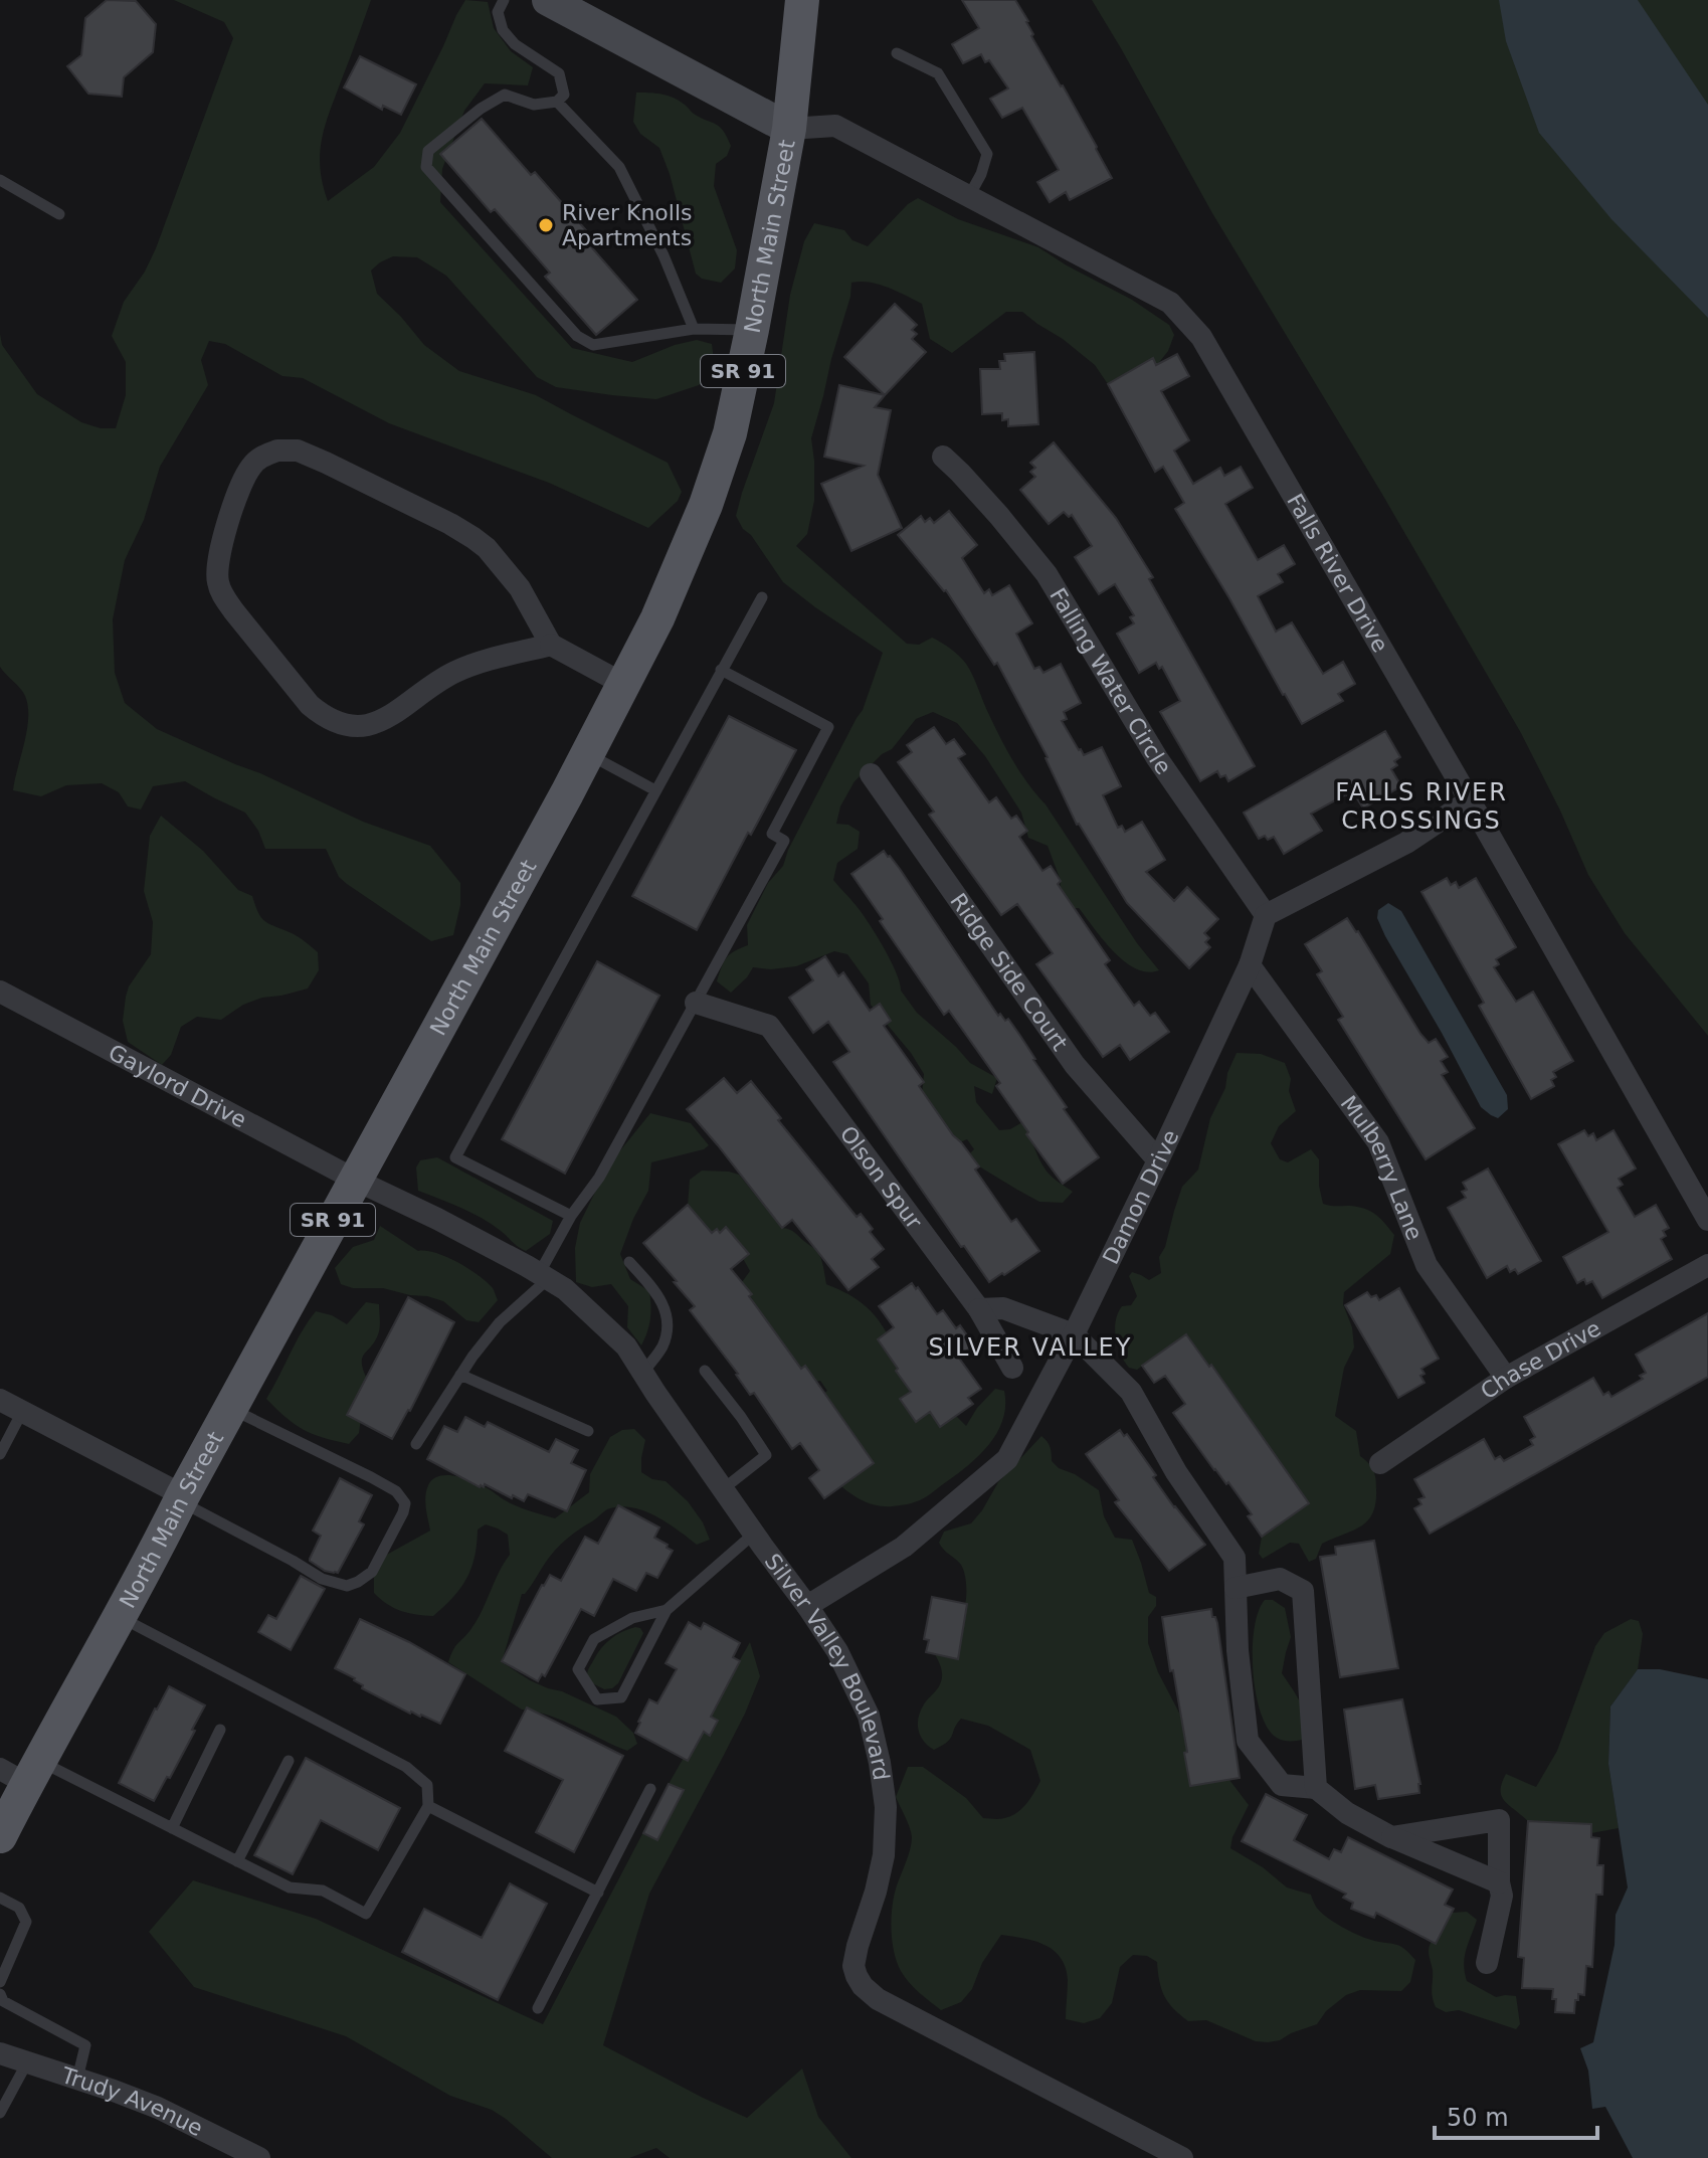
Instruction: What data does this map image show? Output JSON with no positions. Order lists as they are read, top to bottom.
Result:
{
  "streets": {
    "main road": ["North Main Street", "SR 91"],
    "street": [
      "Falls River Drive",
      "Falling Water Circle",
      "Ridge Side Court",
      "Gaylord Drive",
      "Mulberry Lane",
      "Olson Spur",
      "Damon Drive",
      "Chase Drive",
      "Silver Valley Boulevard",
      "Trudy Avenue"
    ]
  },
  "crossings": [
    ["North Main Street", "Falls River Drive"],
    ["North Main Street", "Gaylord Drive"],
    ["North Main Street", "Silver Valley Boulevard"],
    ["Falling Water Circle", "Damon Drive"],
    ["Ridge Side Court", "Damon Drive"],
    ["Gaylord Drive", "Silver Valley Boulevard"],
    ["Mulberry Lane", "Damon Drive"],
    ["Mulberry Lane", "Chase Drive"],
    ["Damon Drive", "Silver Valley Boulevard"]
  ],
  "districts": ["FALLS RIVER CROSSINGS", "SILVER VALLEY"],
  "places": ["River Knolls Apartments"],
  "scale_bar": "50 m"
}
